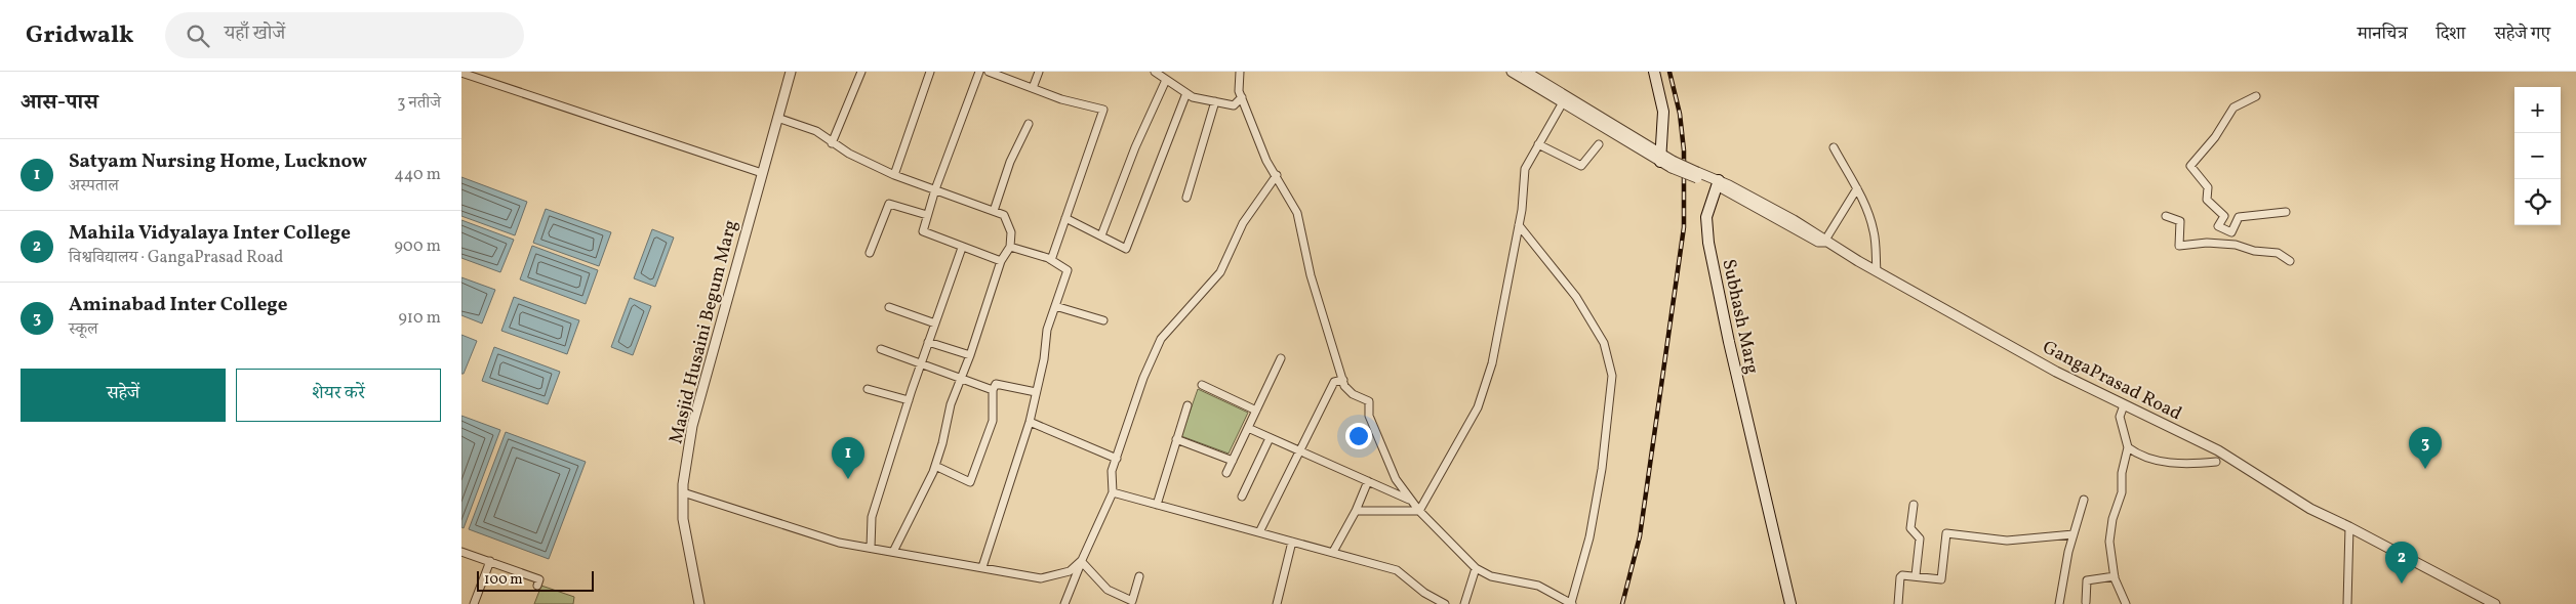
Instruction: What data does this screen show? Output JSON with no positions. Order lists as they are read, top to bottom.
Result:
{
  "streets": {
    "main road": ["Subhash Marg"],
    "street": ["Masjid Husaini Begum Marg", "GangaPrasad Road"]
  },
  "crossings": [
    ["Subhash Marg", "GangaPrasad Road"]
  ],
  "scale_bar": "100 m",
  "page": {
    "header": "Gridwalk",
    "search": "यहाँ खोजें",
    "nav": ["मानचित्र", "दिशा", "सहेजे गए"],
    "heading": ["आस-पास", "3 नतीजे"],
    "map_buttons": ["+", "−"],
    "list": [
      {
        "mark": "1",
        "name": "Satyam Nursing Home, Lucknow",
        "note": "अस्पताल",
        "value": "440 m"
      },
      {
        "mark": "2",
        "name": "Mahila Vidyalaya Inter College",
        "note": "विश्वविद्यालय · GangaPrasad Road",
        "value": "900 m"
      },
      {
        "mark": "3",
        "name": "Aminabad Inter College",
        "note": "स्कूल",
        "value": "910 m"
      }
    ],
    "buttons": ["सहेजें", "शेयर करें"],
    "pins": ["3", "1", "2"],
    "scale": "100 m"
  }
}
